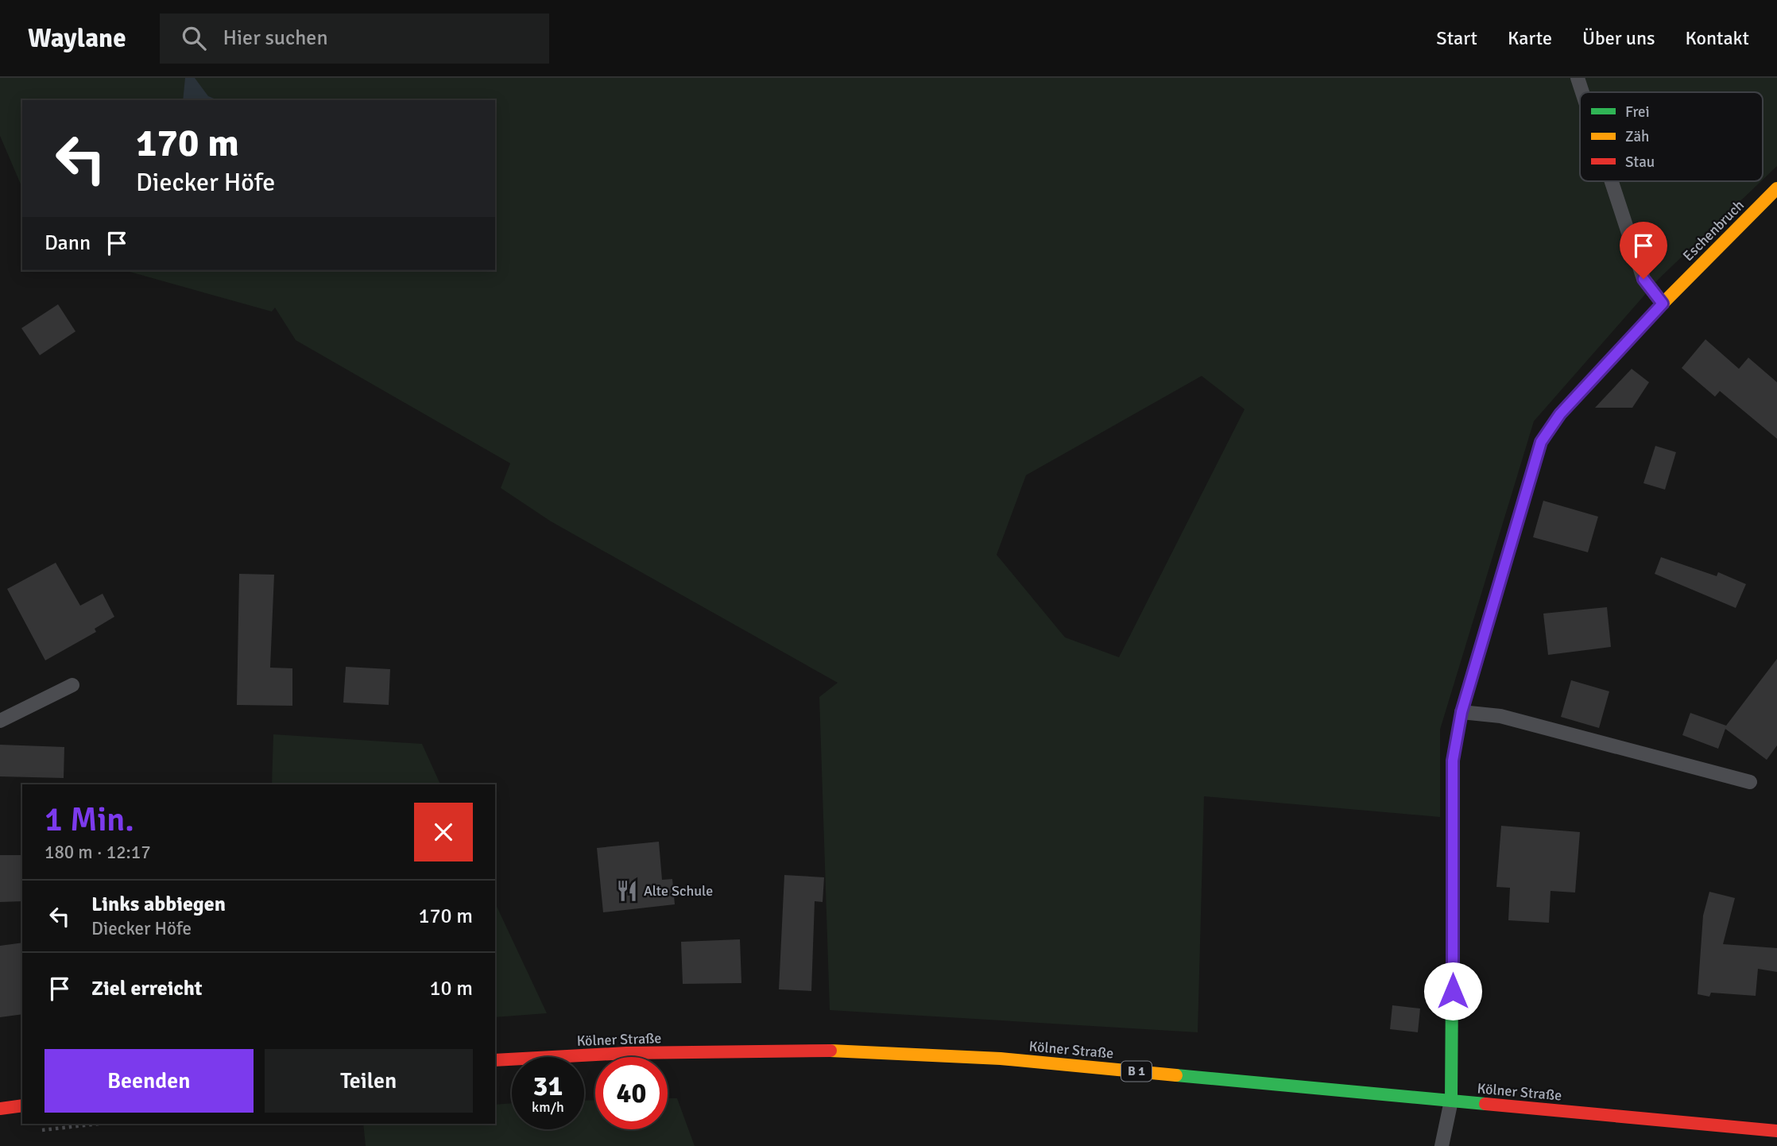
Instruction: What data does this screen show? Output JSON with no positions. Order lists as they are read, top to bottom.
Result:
{
  "streets": {
    "main road": ["Eschenbruch", "Kölner Straße", "B 1"]
  },
  "crossings": [
    ["Eschenbruch", "Kölner Straße"]
  ],
  "places": {
    "restaurant": ["Alte Schule"]
  },
  "legend": ["Frei", "Zäh", "Stau"],
  "page": {
    "header": "Waylane",
    "search": "Hier suchen",
    "nav": [
      "Start",
      "Karte",
      "Über uns",
      "Kontakt"
    ],
    "turn": ["170 m", "Diecker Höfe"],
    "then": "Dann",
    "heading": ["1 Min.", "180 m · 12:17"],
    "list": [
      {
        "name": "Links abbiegen",
        "note": "Diecker Höfe",
        "value": "170 m"
      },
      {
        "name": "Ziel erreicht",
        "value": "10 m"
      }
    ],
    "buttons": ["Beenden", "Teilen"],
    "speed": "31 km/h",
    "limit": "40"
  }
}
